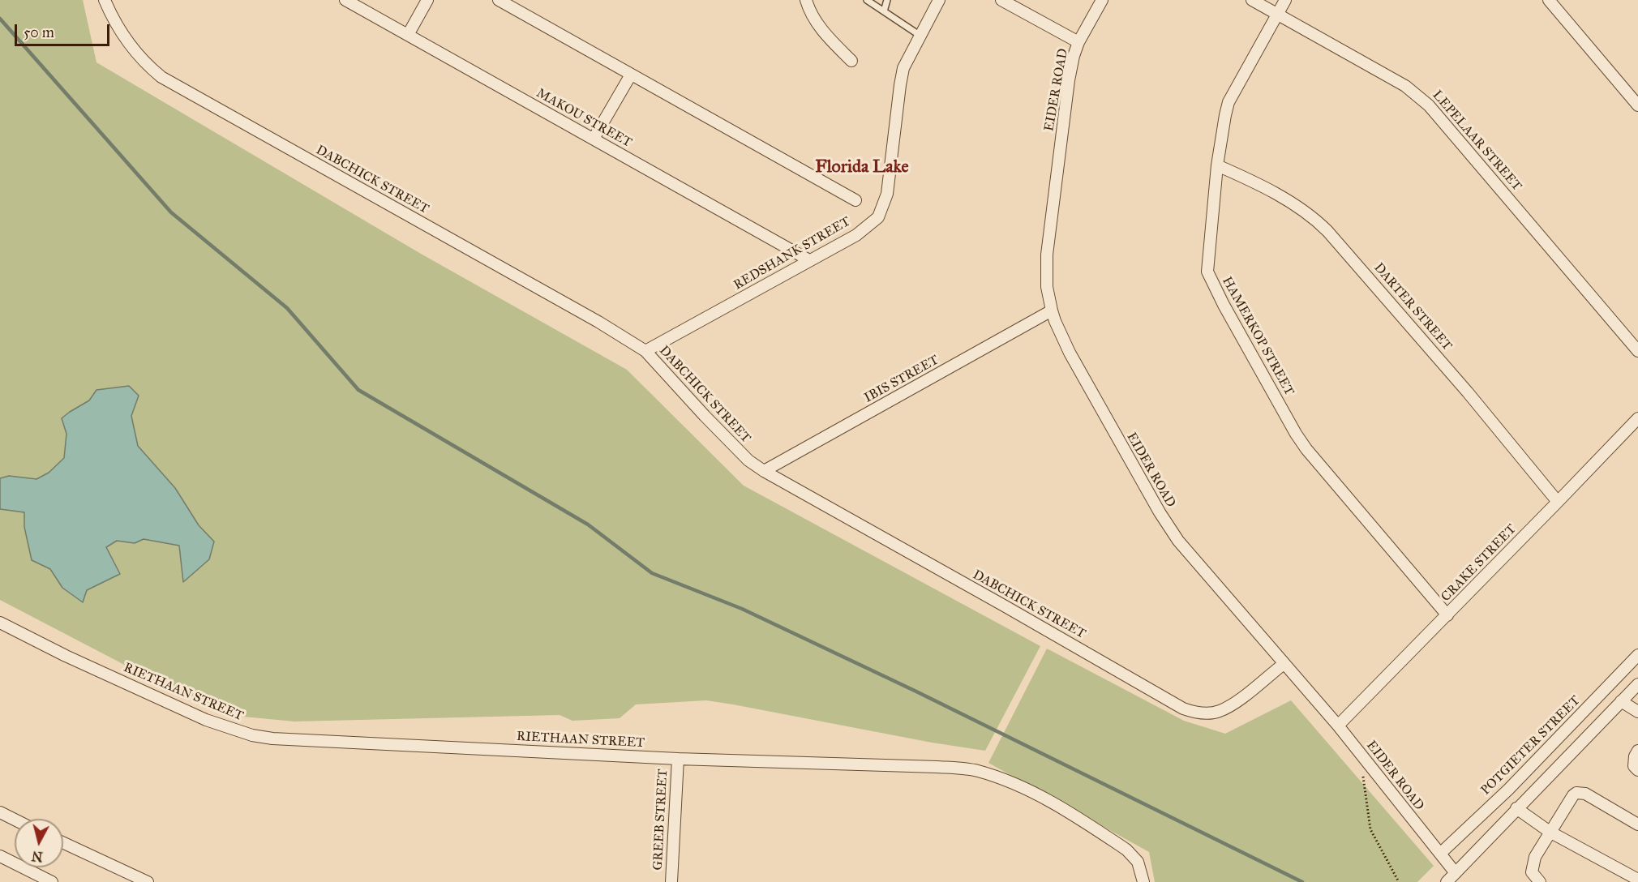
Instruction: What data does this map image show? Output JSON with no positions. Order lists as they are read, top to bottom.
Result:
{
  "streets": {
    "street": [
      "EIDER ROAD",
      "MAKOU STREET",
      "LEPELAAR STREET",
      "DABCHICK STREET",
      "REDSHANK STREET",
      "DARTER STREET",
      "HAMERKOP STREET",
      "IBIS STREET",
      "CRAKE STREET",
      "RIETHAAN STREET",
      "POTGIETER STREET",
      "GREEB STREET"
    ]
  },
  "crossings": [
    ["EIDER ROAD", "DABCHICK STREET"],
    ["EIDER ROAD", "IBIS STREET"],
    ["EIDER ROAD", "CRAKE STREET"],
    ["EIDER ROAD", "POTGIETER STREET"],
    ["MAKOU STREET", "REDSHANK STREET"],
    ["LEPELAAR STREET", "HAMERKOP STREET"],
    ["DABCHICK STREET", "REDSHANK STREET"],
    ["DABCHICK STREET", "IBIS STREET"],
    ["DARTER STREET", "HAMERKOP STREET"],
    ["DARTER STREET", "CRAKE STREET"],
    ["HAMERKOP STREET", "CRAKE STREET"],
    ["RIETHAAN STREET", "GREEB STREET"]
  ],
  "districts": ["Florida Lake"],
  "scale_bar": "50 m",
  "north": "bottom"
}
